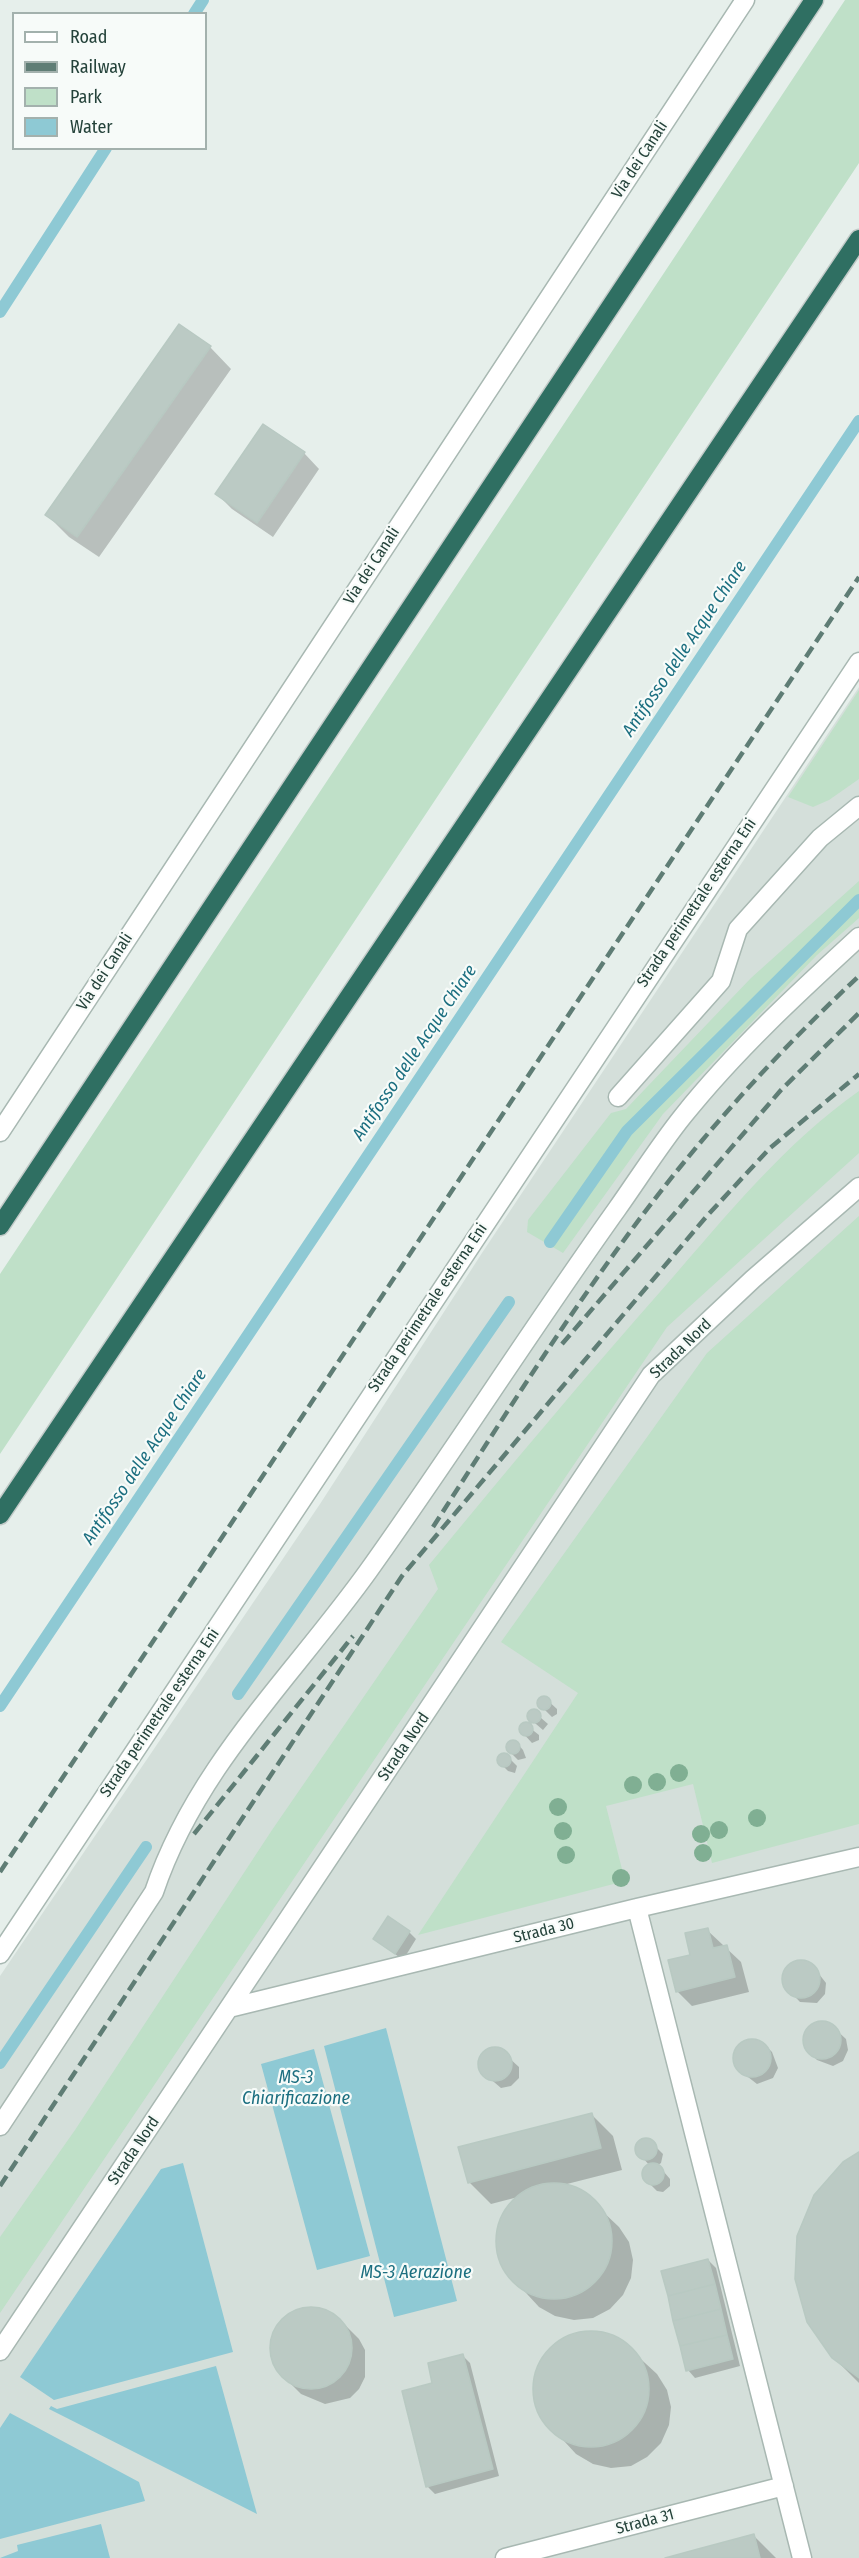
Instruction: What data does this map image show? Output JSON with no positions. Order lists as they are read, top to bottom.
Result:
{
  "streets": {
    "street": [
      "Via dei Canali",
      "Strada perimetrale esterna Eni",
      "Strada Nord",
      "Strada 30",
      "Strada 31"
    ]
  },
  "crossings": [
    ["Strada Nord", "Strada 30"]
  ],
  "water": ["Antifosso delle Acque Chiare", "MS-3 Chiarificazione", "MS-3 Aerazione"],
  "legend": [
    "Road",
    "Railway",
    "Park",
    "Water"
  ]
}
